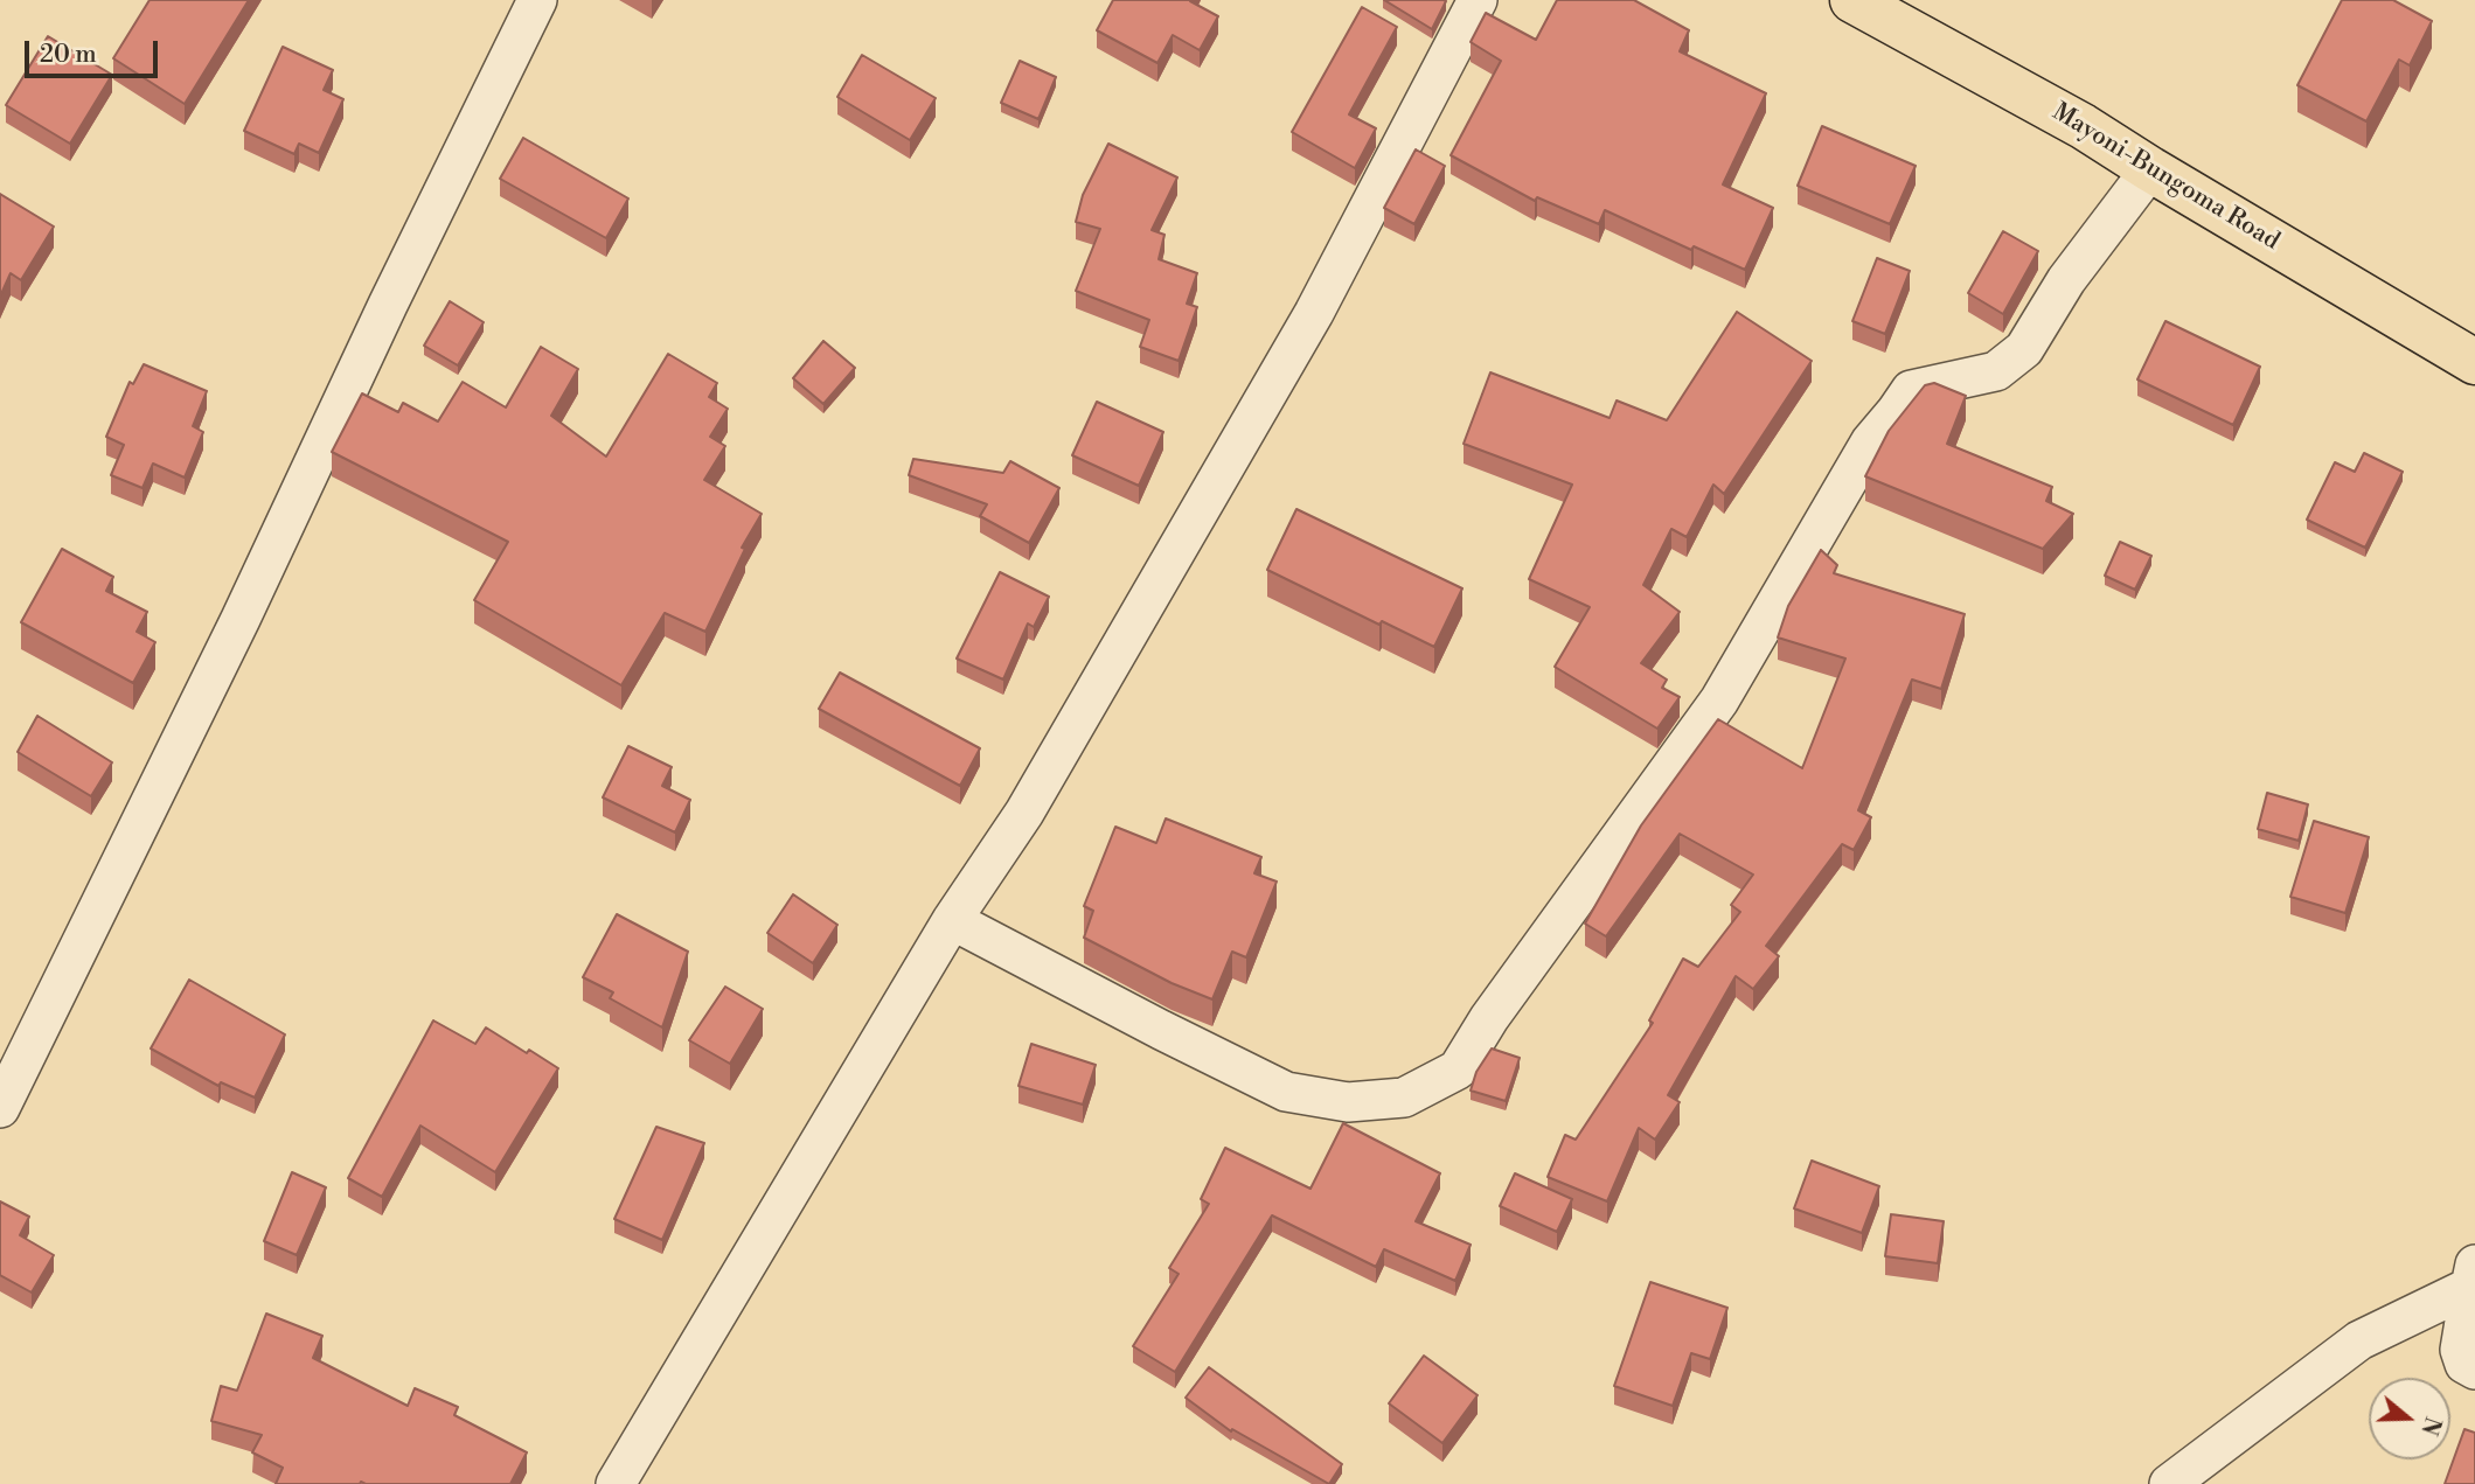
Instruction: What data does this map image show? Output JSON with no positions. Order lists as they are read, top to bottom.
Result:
{
  "streets": {
    "main road": ["Mayoni-Bungoma Road"]
  },
  "scale_bar": "20 m",
  "north": "right"
}
